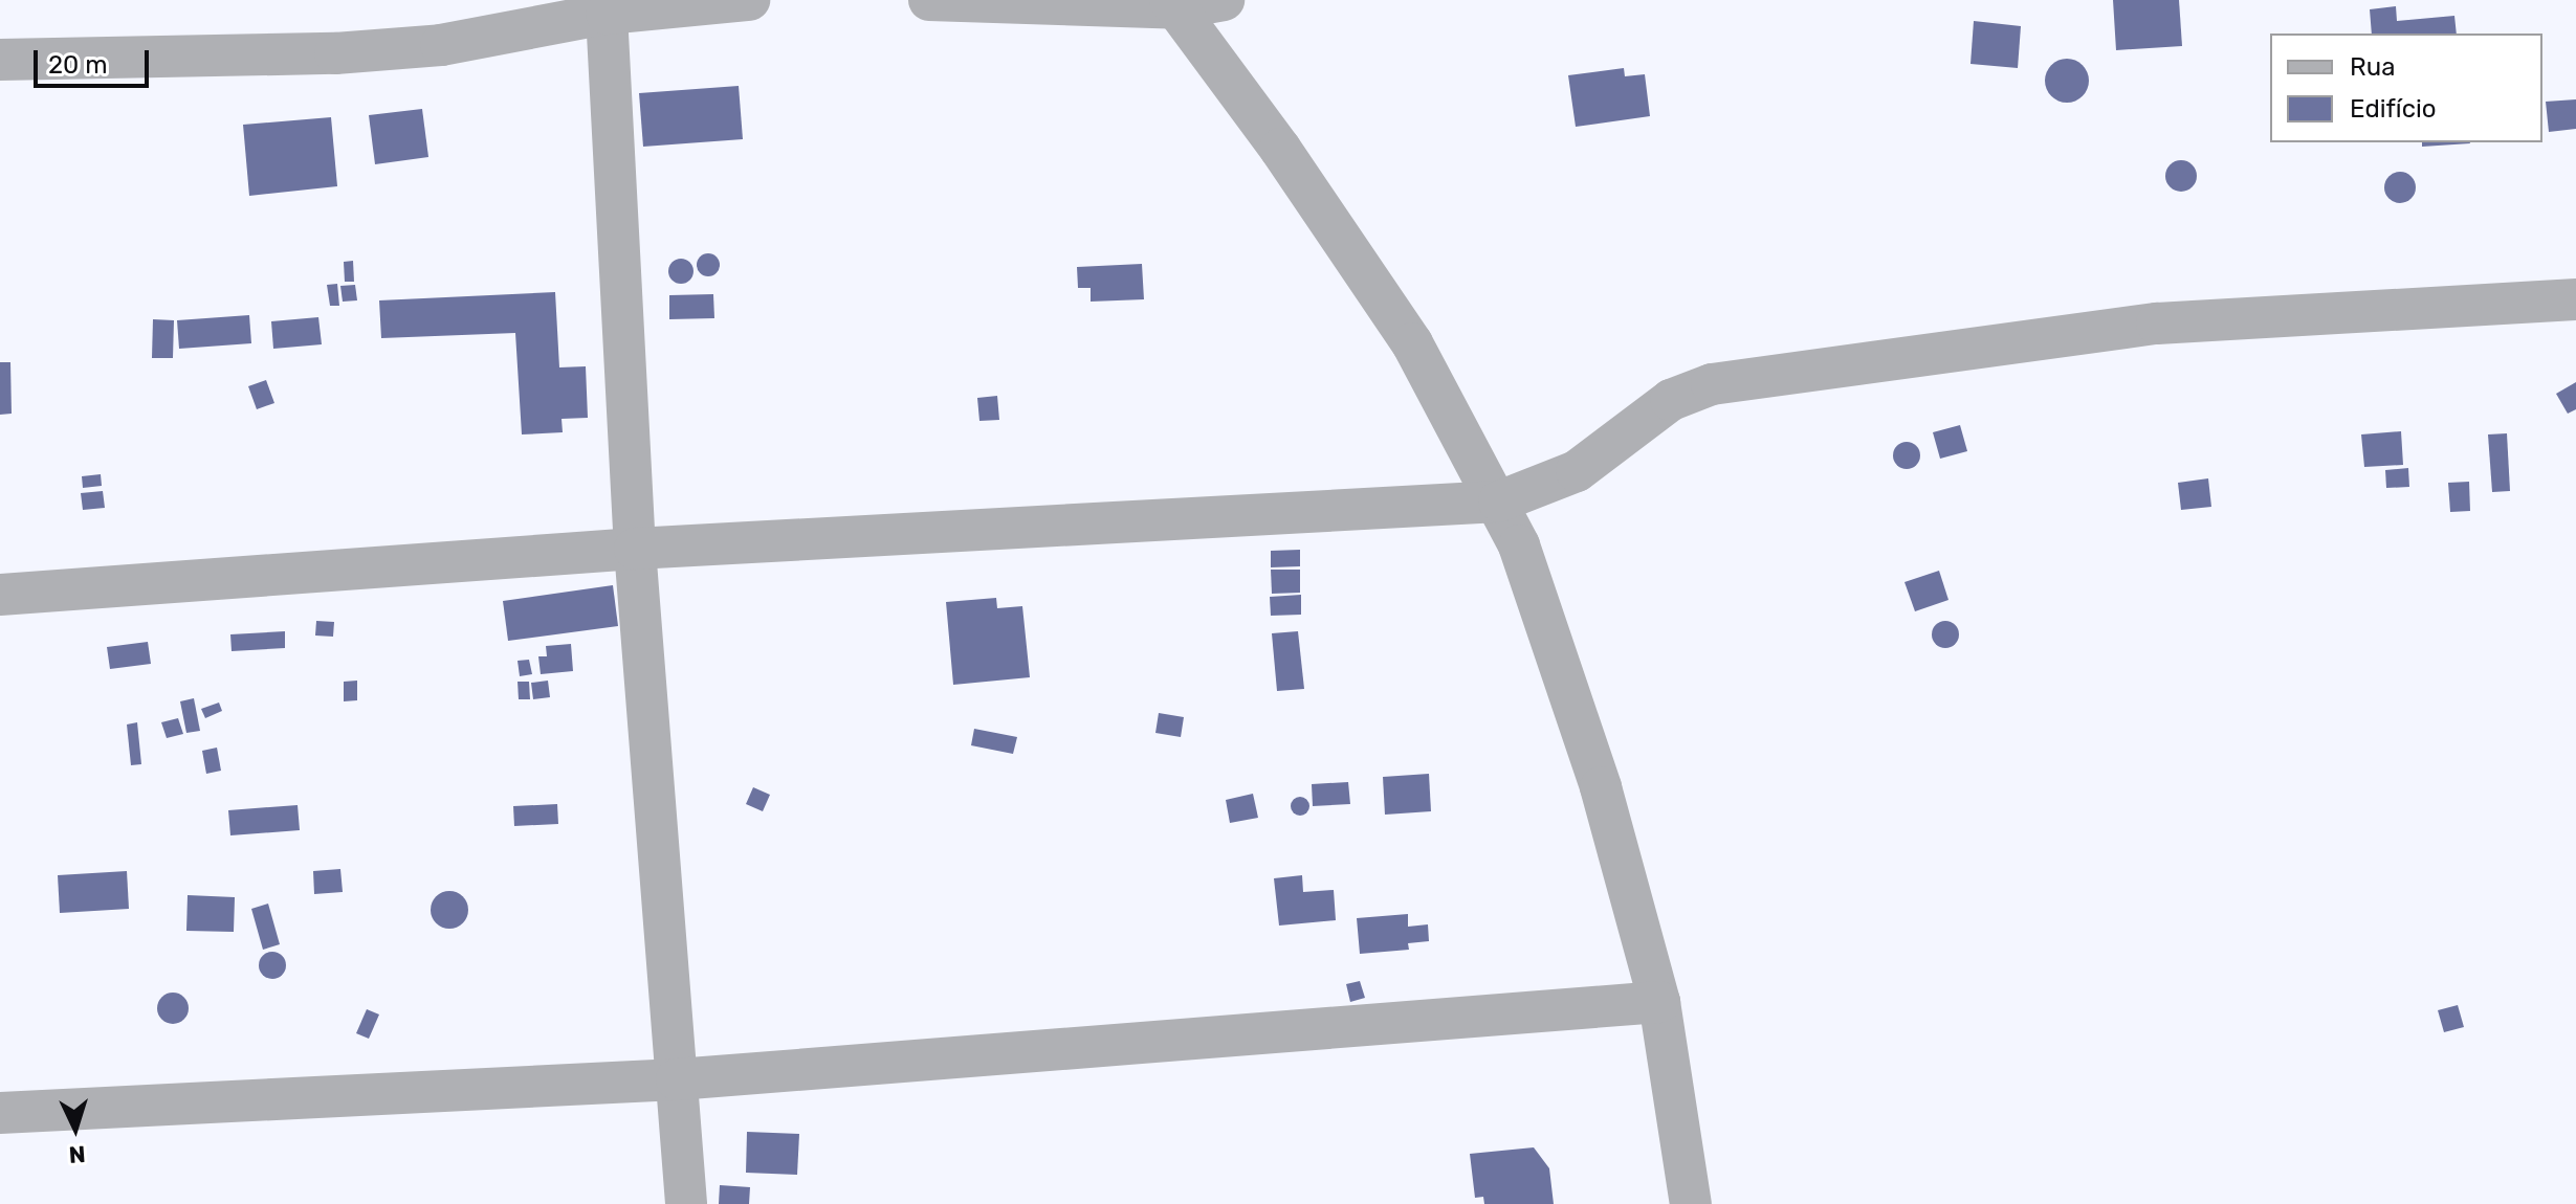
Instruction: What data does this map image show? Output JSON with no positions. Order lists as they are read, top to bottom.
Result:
{
  "legend": ["Rua", "Edifício"],
  "scale_bar": "20 m",
  "north": "bottom"
}
